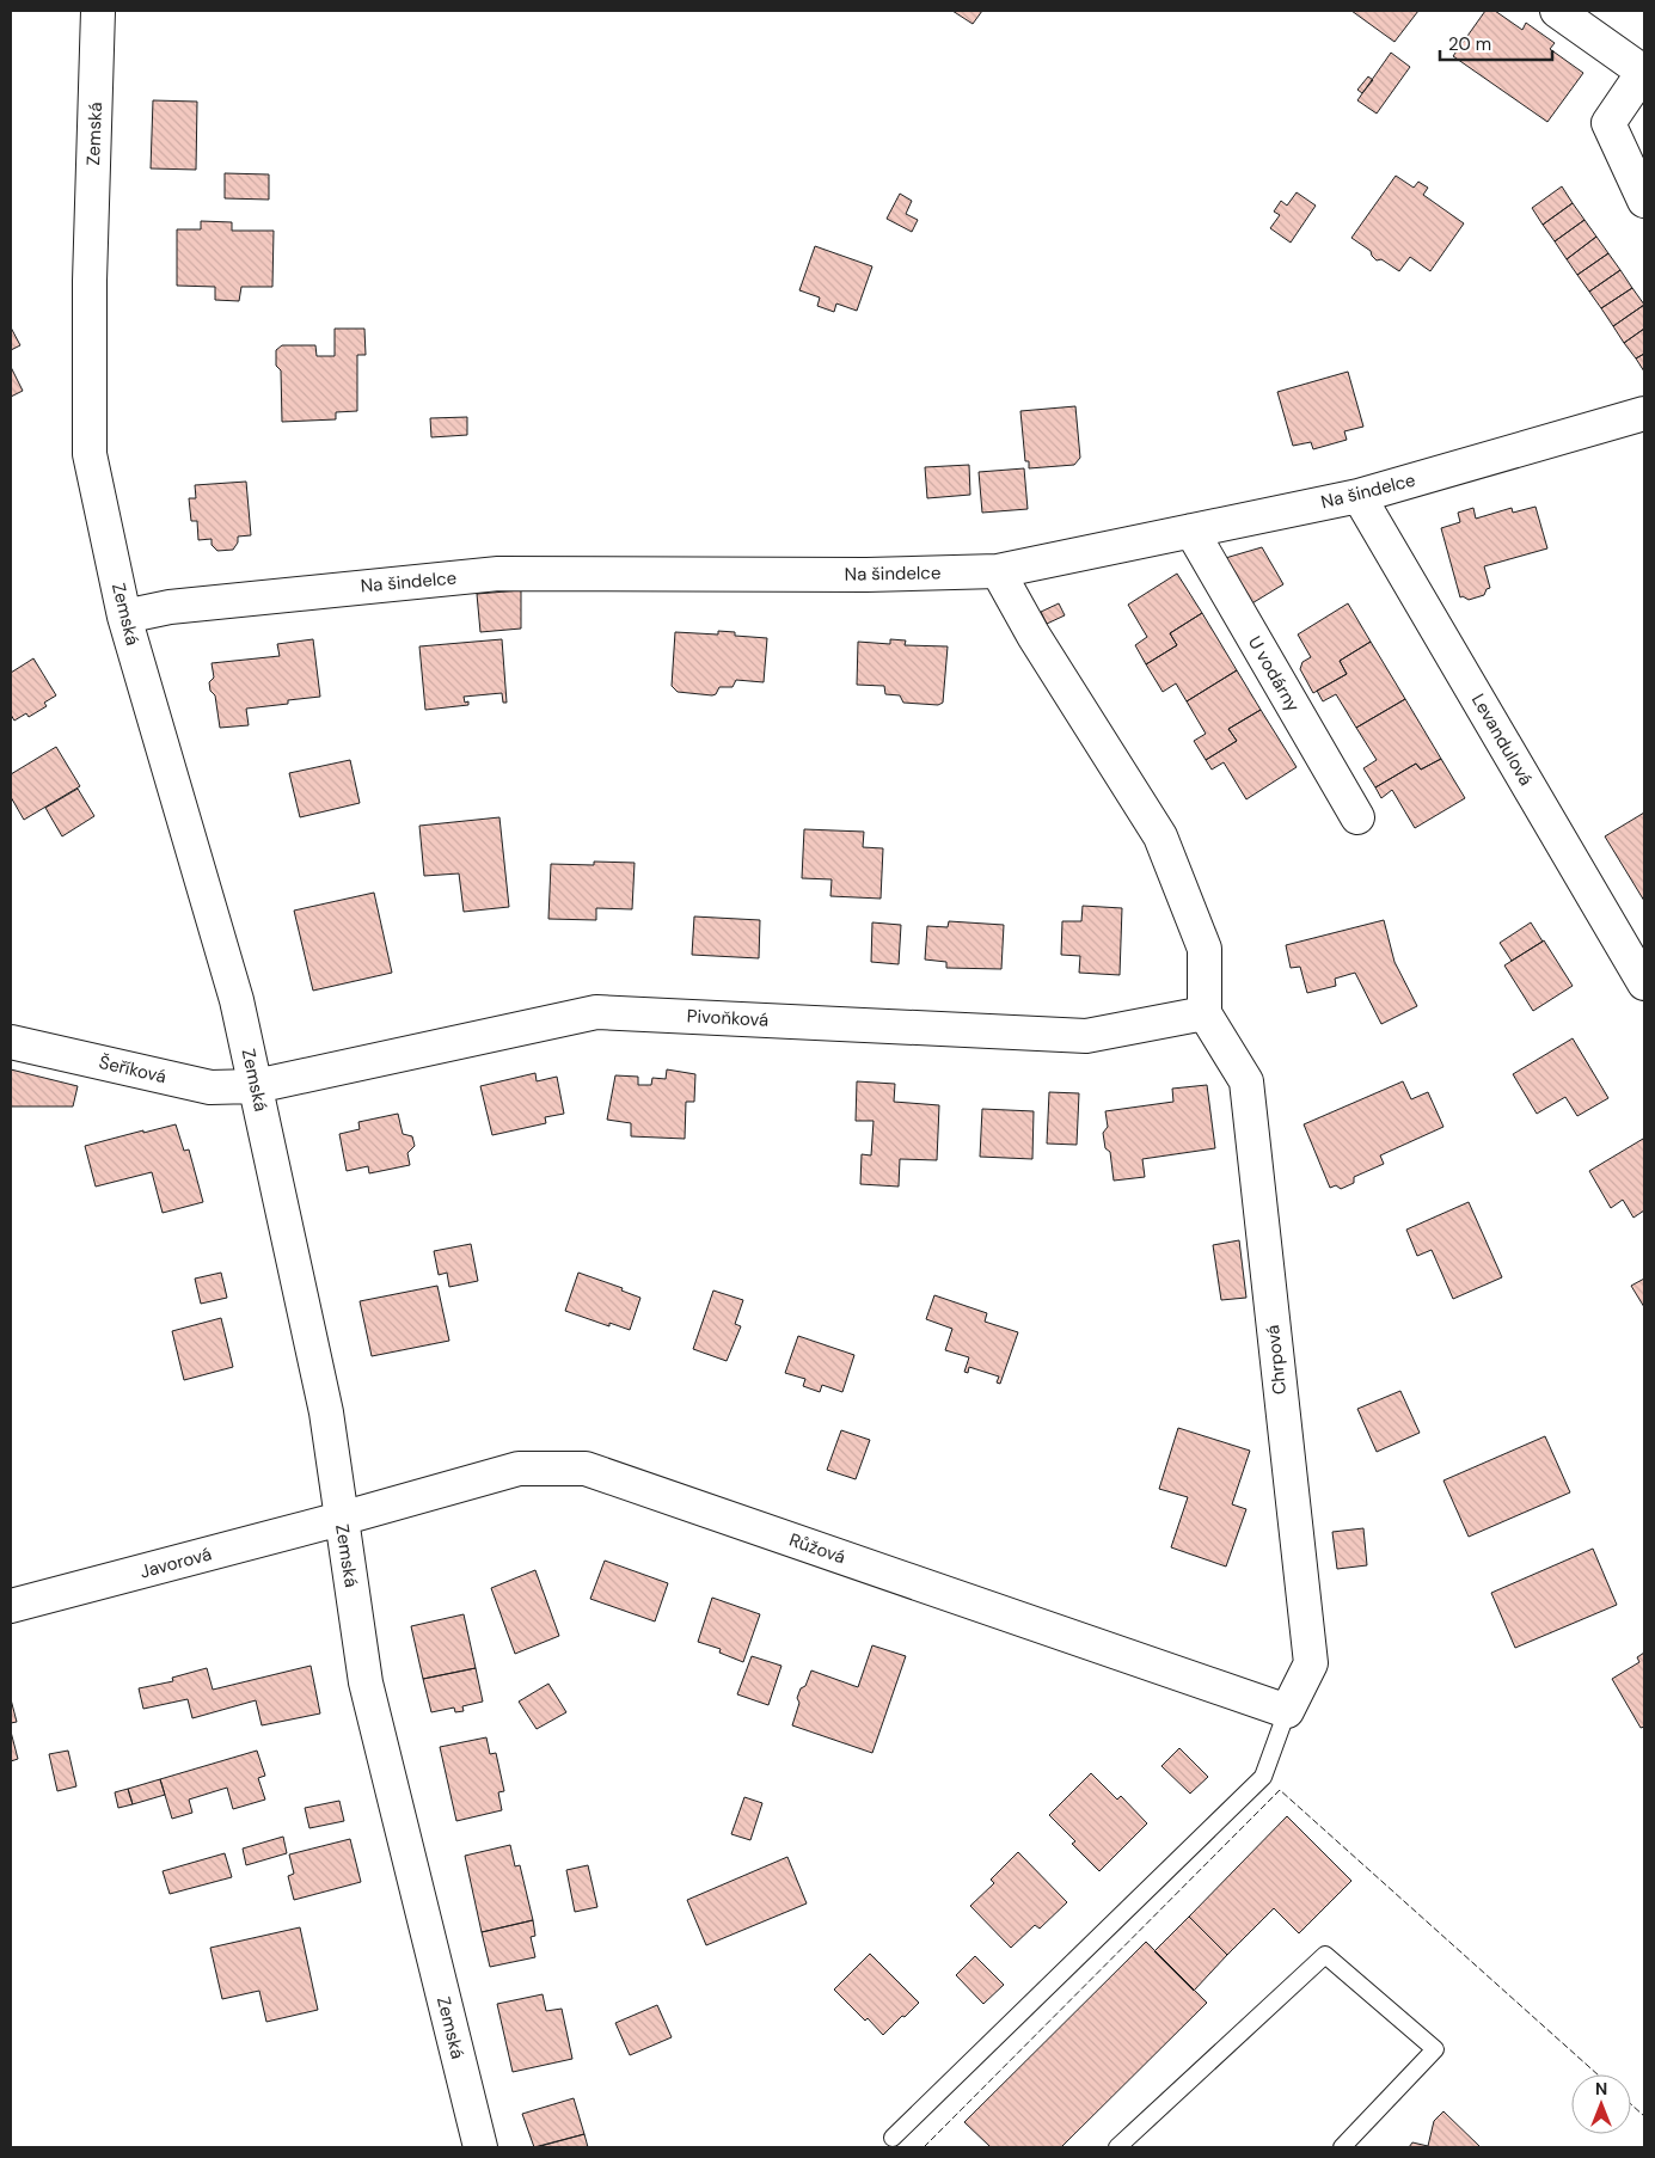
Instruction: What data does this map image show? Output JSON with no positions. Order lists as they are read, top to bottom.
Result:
{
  "streets": {
    "street": [
      "Zemská",
      "Na šindelce",
      "U vodárny",
      "Levandulová",
      "Pivoňková",
      "Šeříková",
      "Chrpová",
      "Růžová",
      "Javorová"
    ]
  },
  "crossings": [
    ["Zemská", "Na šindelce"],
    ["Zemská", "Pivoňková"],
    ["Zemská", "Šeříková"],
    ["Zemská", "Růžová"],
    ["Zemská", "Javorová"],
    ["Na šindelce", "U vodárny"],
    ["Na šindelce", "Levandulová"],
    ["Pivoňková", "Šeříková"],
    ["Pivoňková", "Chrpová"],
    ["Chrpová", "Růžová"],
    ["Růžová", "Javorová"]
  ],
  "scale_bar": "20 m",
  "north": "top"
}
